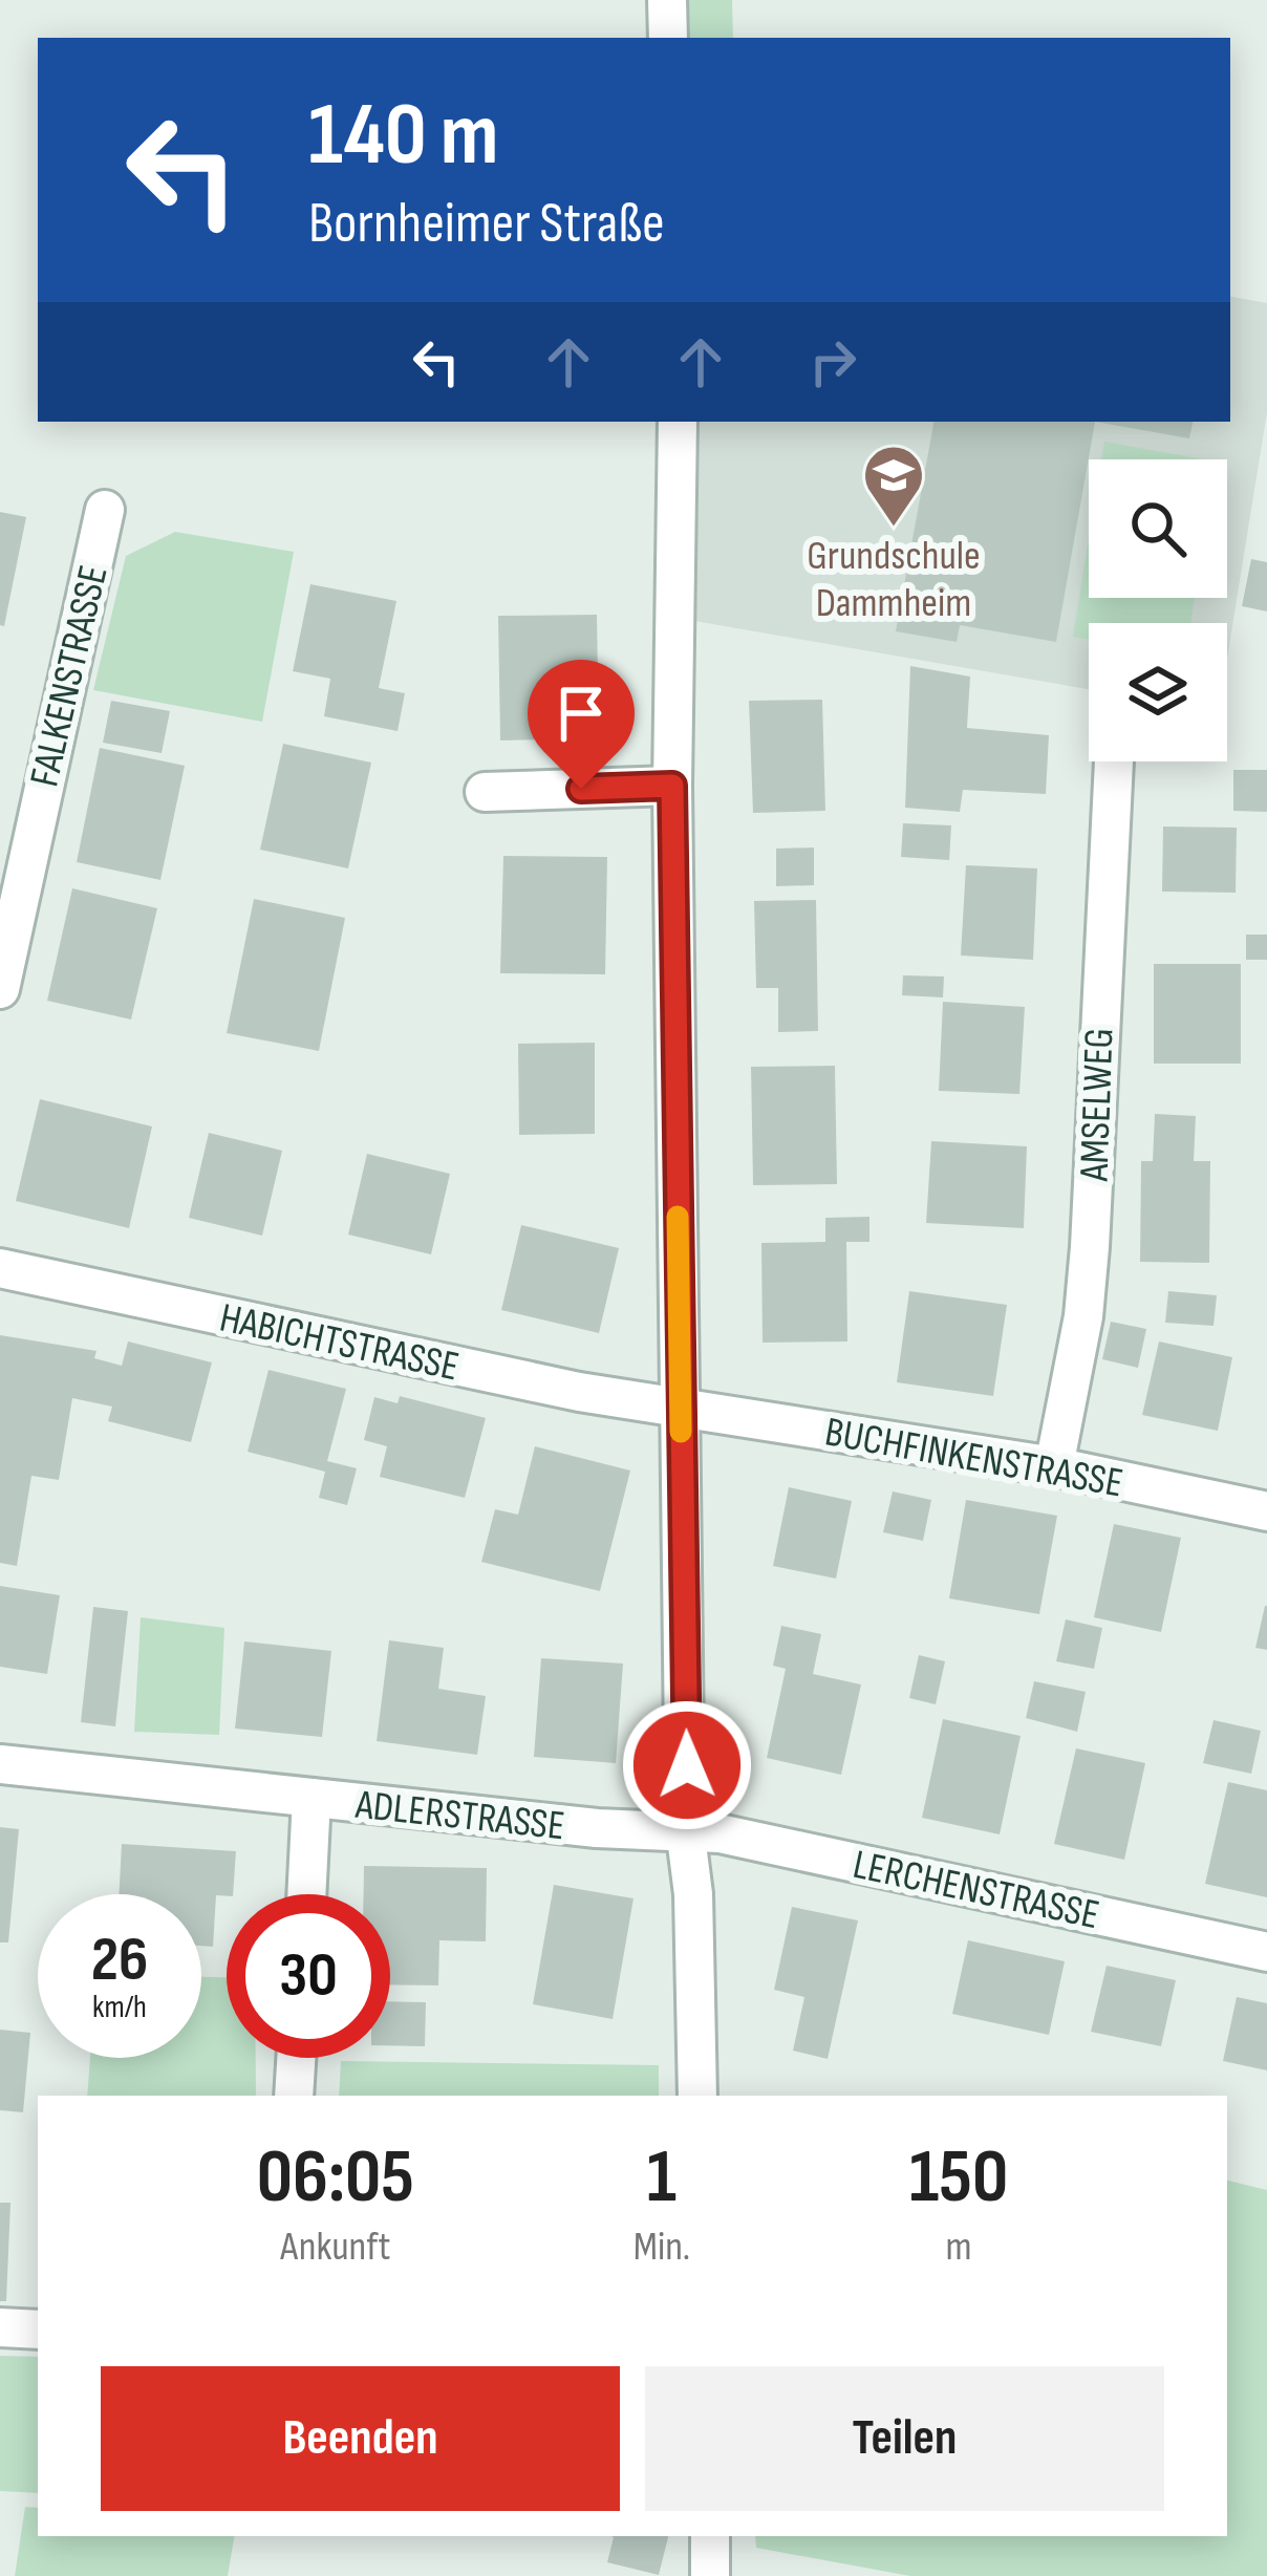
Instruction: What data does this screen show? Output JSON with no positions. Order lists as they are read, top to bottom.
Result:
{
  "streets": {
    "street": [
      "FALKENSTRASSE",
      "AMSELWEG",
      "HABICHTSTRASSE",
      "BUCHFINKENSTRASSE",
      "ADLERSTRASSE",
      "LERCHENSTRASSE"
    ]
  },
  "crossings": [
    ["AMSELWEG", "BUCHFINKENSTRASSE"],
    ["HABICHTSTRASSE", "BUCHFINKENSTRASSE"],
    ["ADLERSTRASSE", "LERCHENSTRASSE"]
  ],
  "places": {
    "school or university": ["Grundschule Dammheim"]
  },
  "page": {
    "turn": ["140 m", "Bornheimer Straße"],
    "speed": "26 km/h",
    "limit": "30",
    "eta": [
      "06:05",
      "Ankunft",
      "1",
      "Min.",
      "150",
      "m"
    ],
    "buttons": ["Beenden", "Teilen"]
  }
}
